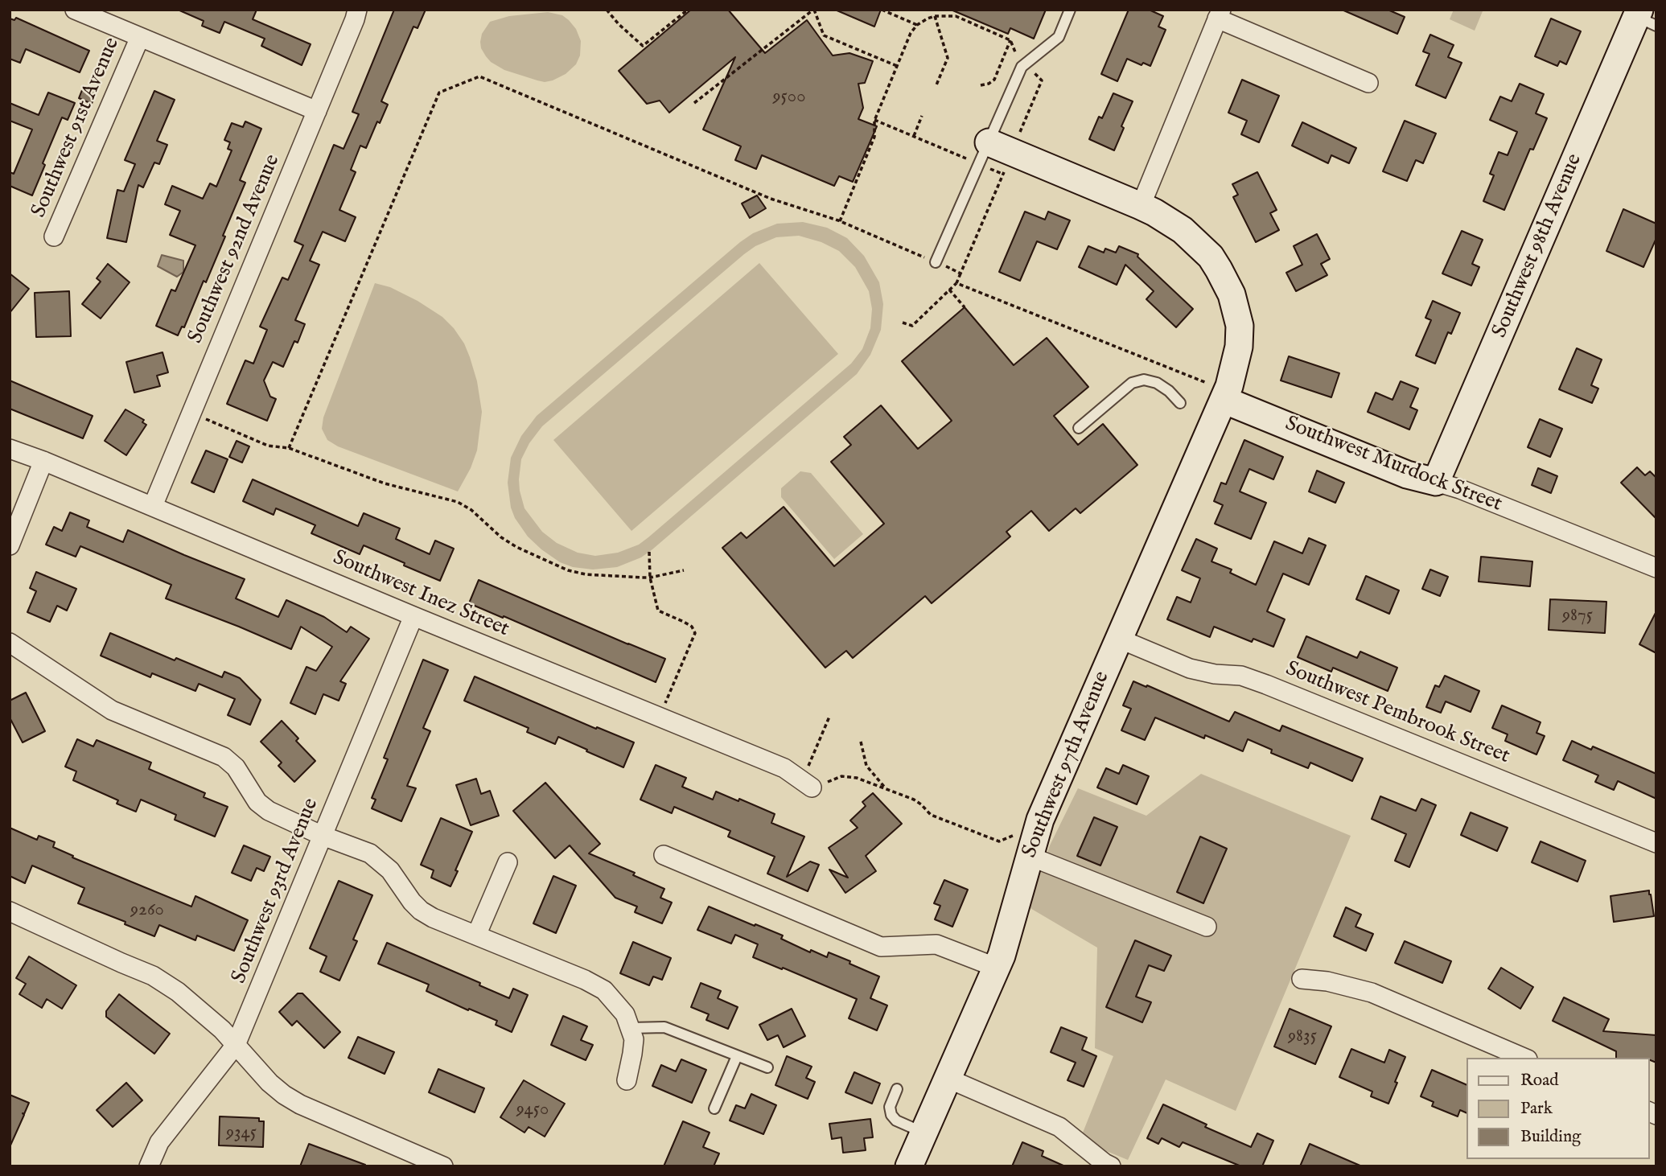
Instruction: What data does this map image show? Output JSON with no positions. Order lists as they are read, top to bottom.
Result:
{
  "streets": {
    "street": [
      "Southwest 91st Avenue",
      "Southwest 98th Avenue",
      "Southwest 92nd Avenue",
      "Southwest Murdock Street",
      "Southwest Inez Street",
      "Southwest Pembrook Street",
      "Southwest 97th Avenue",
      "Southwest 93rd Avenue"
    ]
  },
  "crossings": [
    ["Southwest 98th Avenue", "Southwest Murdock Street"],
    ["Southwest 92nd Avenue", "Southwest Inez Street"],
    ["Southwest Murdock Street", "Southwest 97th Avenue"],
    ["Southwest Inez Street", "Southwest 93rd Avenue"],
    ["Southwest Pembrook Street", "Southwest 97th Avenue"]
  ],
  "house_numbers": [
    "9500",
    "9875",
    "9260",
    "9835",
    "9450",
    "9345"
  ],
  "legend": ["Road", "Park", "Building"]
}
